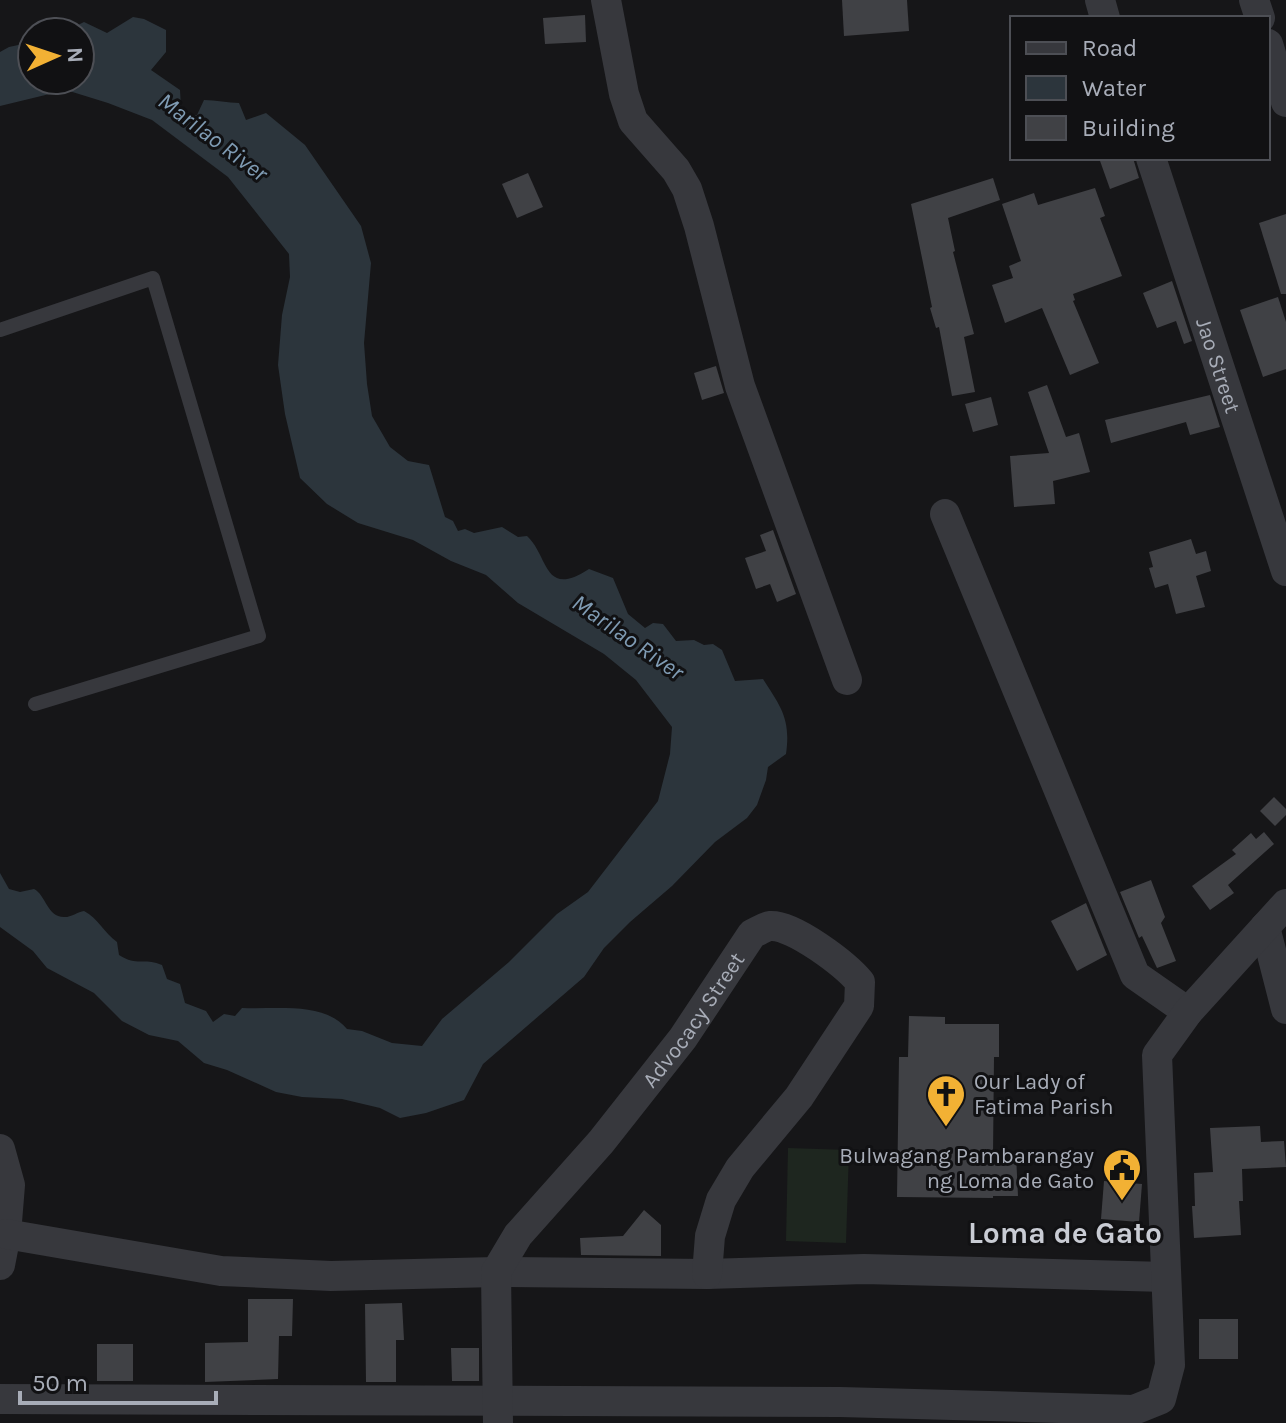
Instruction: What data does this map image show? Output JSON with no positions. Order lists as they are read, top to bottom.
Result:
{
  "streets": {
    "street": ["Jao Street", "Advocacy Street"]
  },
  "districts": ["Loma de Gato"],
  "water": ["Marilao River"],
  "places": {
    "church": ["Our Lady of Fatima Parish"],
    "public building": ["Bulwagang Pambarangay ng Loma de Gato"]
  },
  "legend": ["Road", "Water", "Building"],
  "scale_bar": "50 m",
  "north": "right"
}
